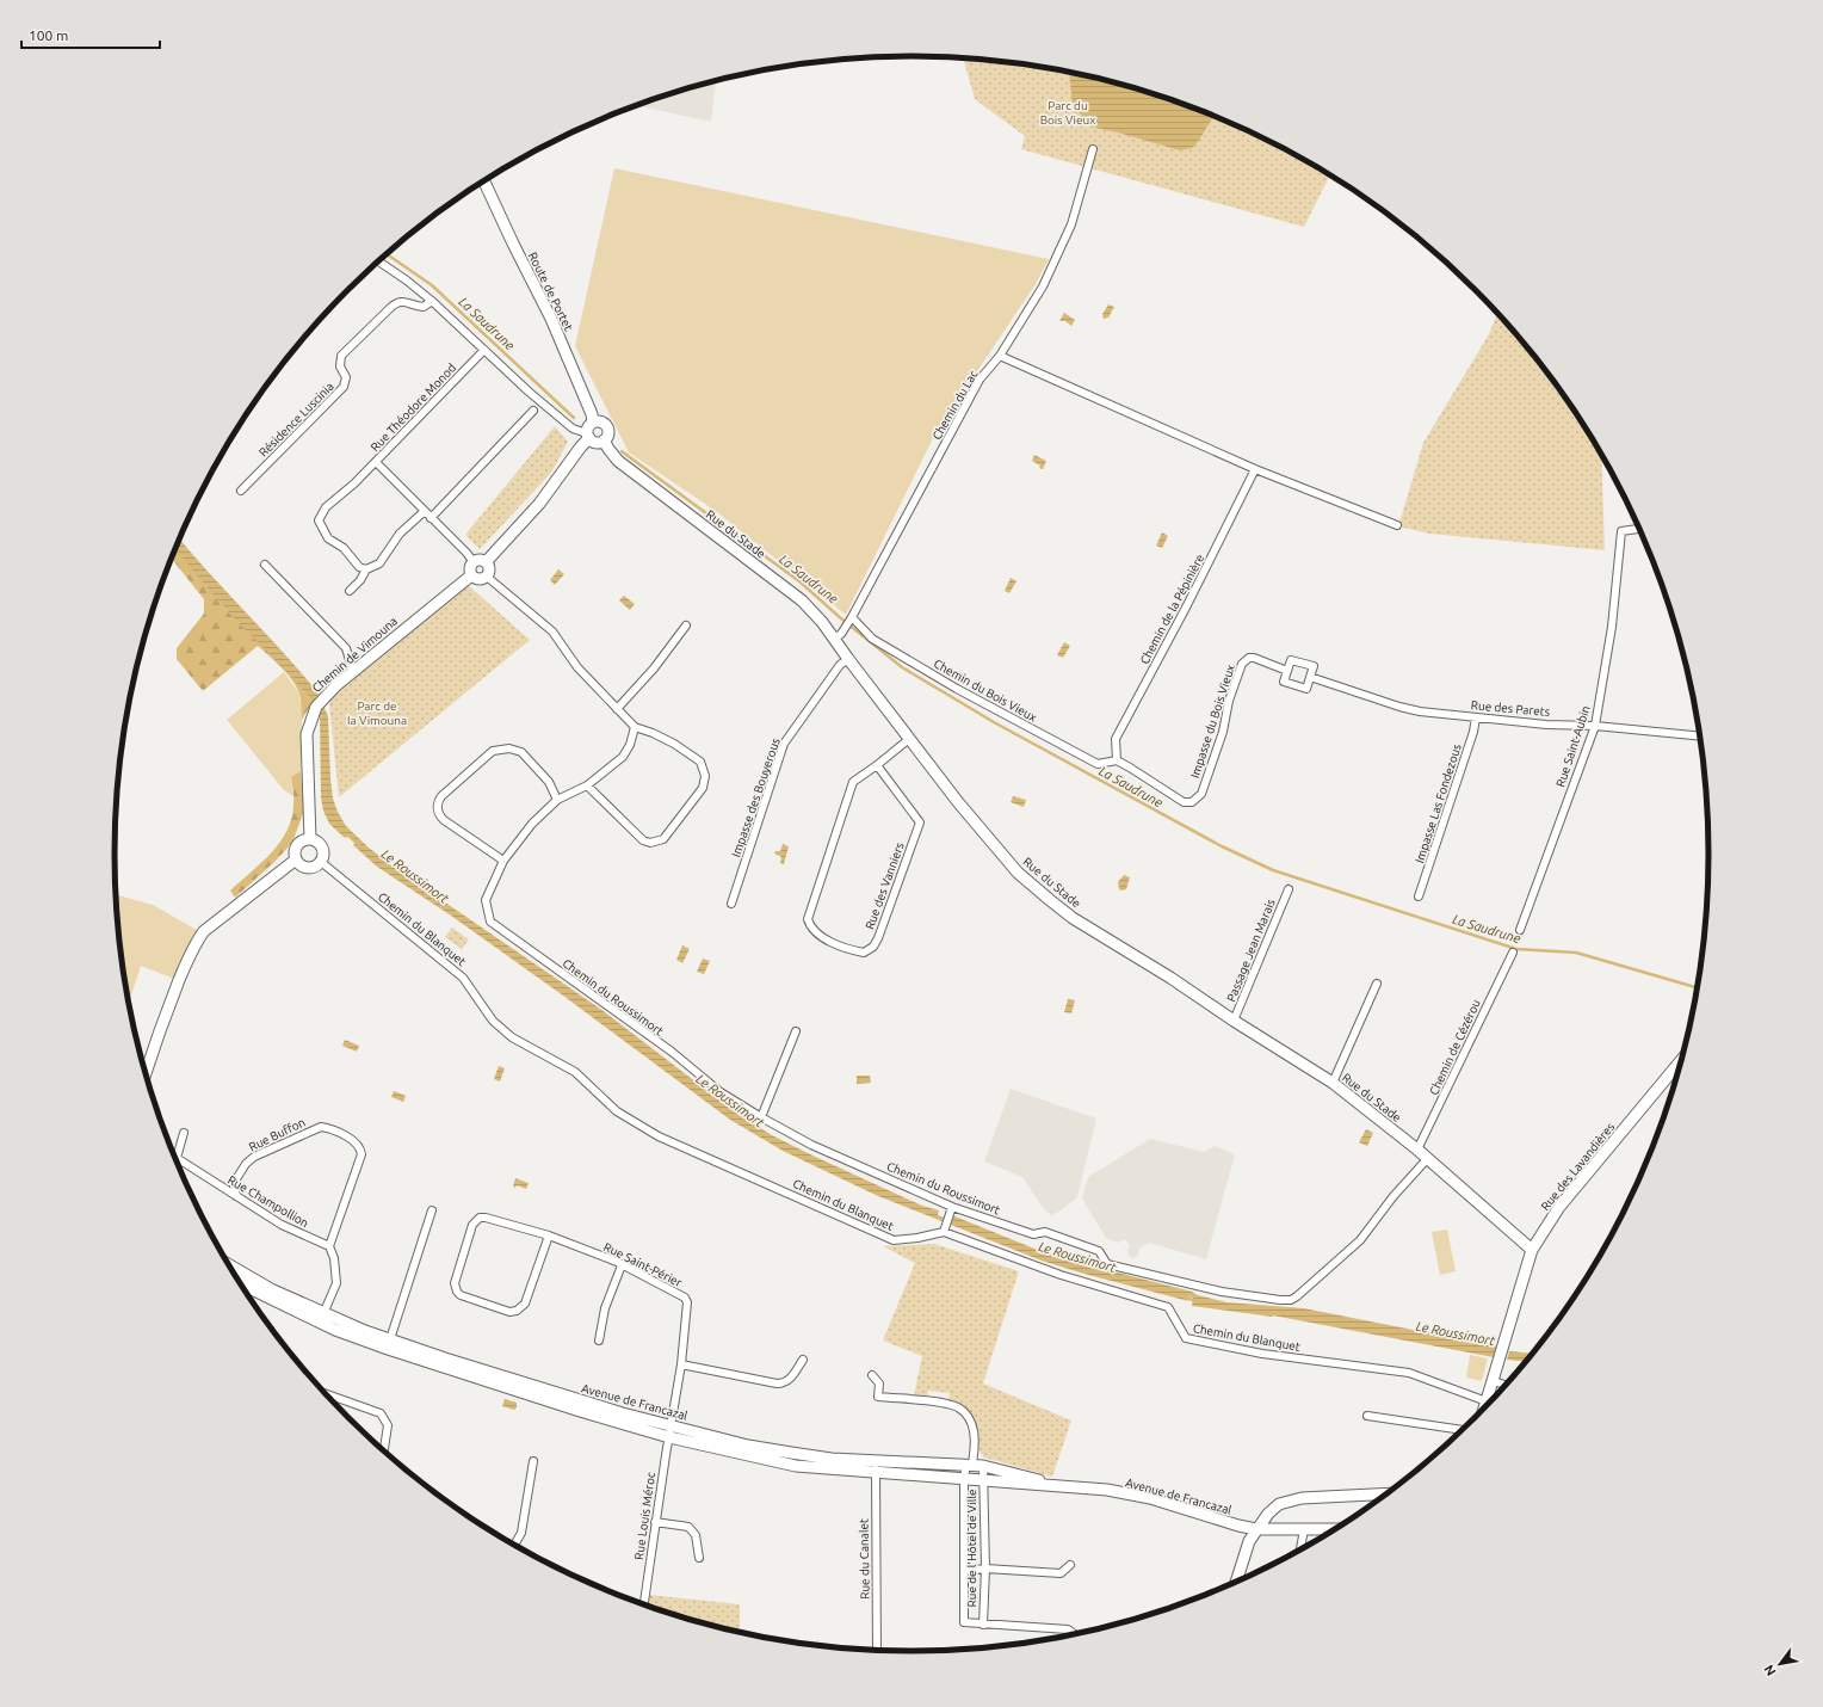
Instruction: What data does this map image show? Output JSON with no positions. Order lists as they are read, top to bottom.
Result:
{
  "streets": {
    "street": [
      "Route de Portet",
      "Chemin du Lac",
      "Rue Théodore Monod",
      "Résidence Luscinia",
      "Rue du Stade",
      "Chemin de la Pépinière",
      "Chemin de Vimouna",
      "Chemin du Bois Vieux",
      "Rue des Parets",
      "Impasse du Bois Vieux",
      "Rue Saint-Aubin",
      "Impasse des Bouyerous",
      "Impasse Las Fondezous",
      "Rue des Vanniers",
      "Chemin du Blanquet",
      "Passage Jean Marais",
      "Chemin du Roussimort",
      "Chemin de Cézérou",
      "Rue Buffon",
      "Rue des Lavandières",
      "Rue Champollion",
      "Rue Saint-Périer",
      "Avenue de Francazal",
      "Rue Louis Méroc",
      "Rue de l'Hôtel de Ville",
      "Rue du Canalet"
    ]
  },
  "crossings": [
    ["Route de Portet", "Rue du Stade"],
    ["Chemin du Lac", "Rue du Stade"],
    ["Chemin du Lac", "Chemin du Bois Vieux"],
    ["Rue Théodore Monod", "Chemin de Vimouna"],
    ["Rue du Stade", "Impasse des Bouyerous"],
    ["Rue du Stade", "Rue des Vanniers"],
    ["Rue du Stade", "Passage Jean Marais"],
    ["Rue du Stade", "Chemin du Roussimort"],
    ["Rue du Stade", "Chemin de Cézérou"],
    ["Rue du Stade", "Rue des Lavandières"],
    ["Chemin de la Pépinière", "Chemin du Bois Vieux"],
    ["Chemin de la Pépinière", "Impasse du Bois Vieux"],
    ["Chemin de Vimouna", "Chemin du Blanquet"],
    ["Chemin du Bois Vieux", "Impasse du Bois Vieux"],
    ["Rue des Parets", "Rue Saint-Aubin"],
    ["Rue des Parets", "Impasse Las Fondezous"],
    ["Chemin du Blanquet", "Rue des Lavandières"],
    ["Rue Buffon", "Rue Champollion"],
    ["Rue Saint-Périer", "Avenue de Francazal"],
    ["Rue Saint-Périer", "Rue Louis Méroc"],
    ["Avenue de Francazal", "Rue Louis Méroc"],
    ["Avenue de Francazal", "Rue de l'Hôtel de Ville"],
    ["Avenue de Francazal", "Rue du Canalet"]
  ],
  "water": ["La Saudrune", "Le Roussimort"],
  "parks": ["Parc du Bois Vieux", "Parc de la Vimouna"],
  "scale_bar": "100 m",
  "north": "bottom left"
}
